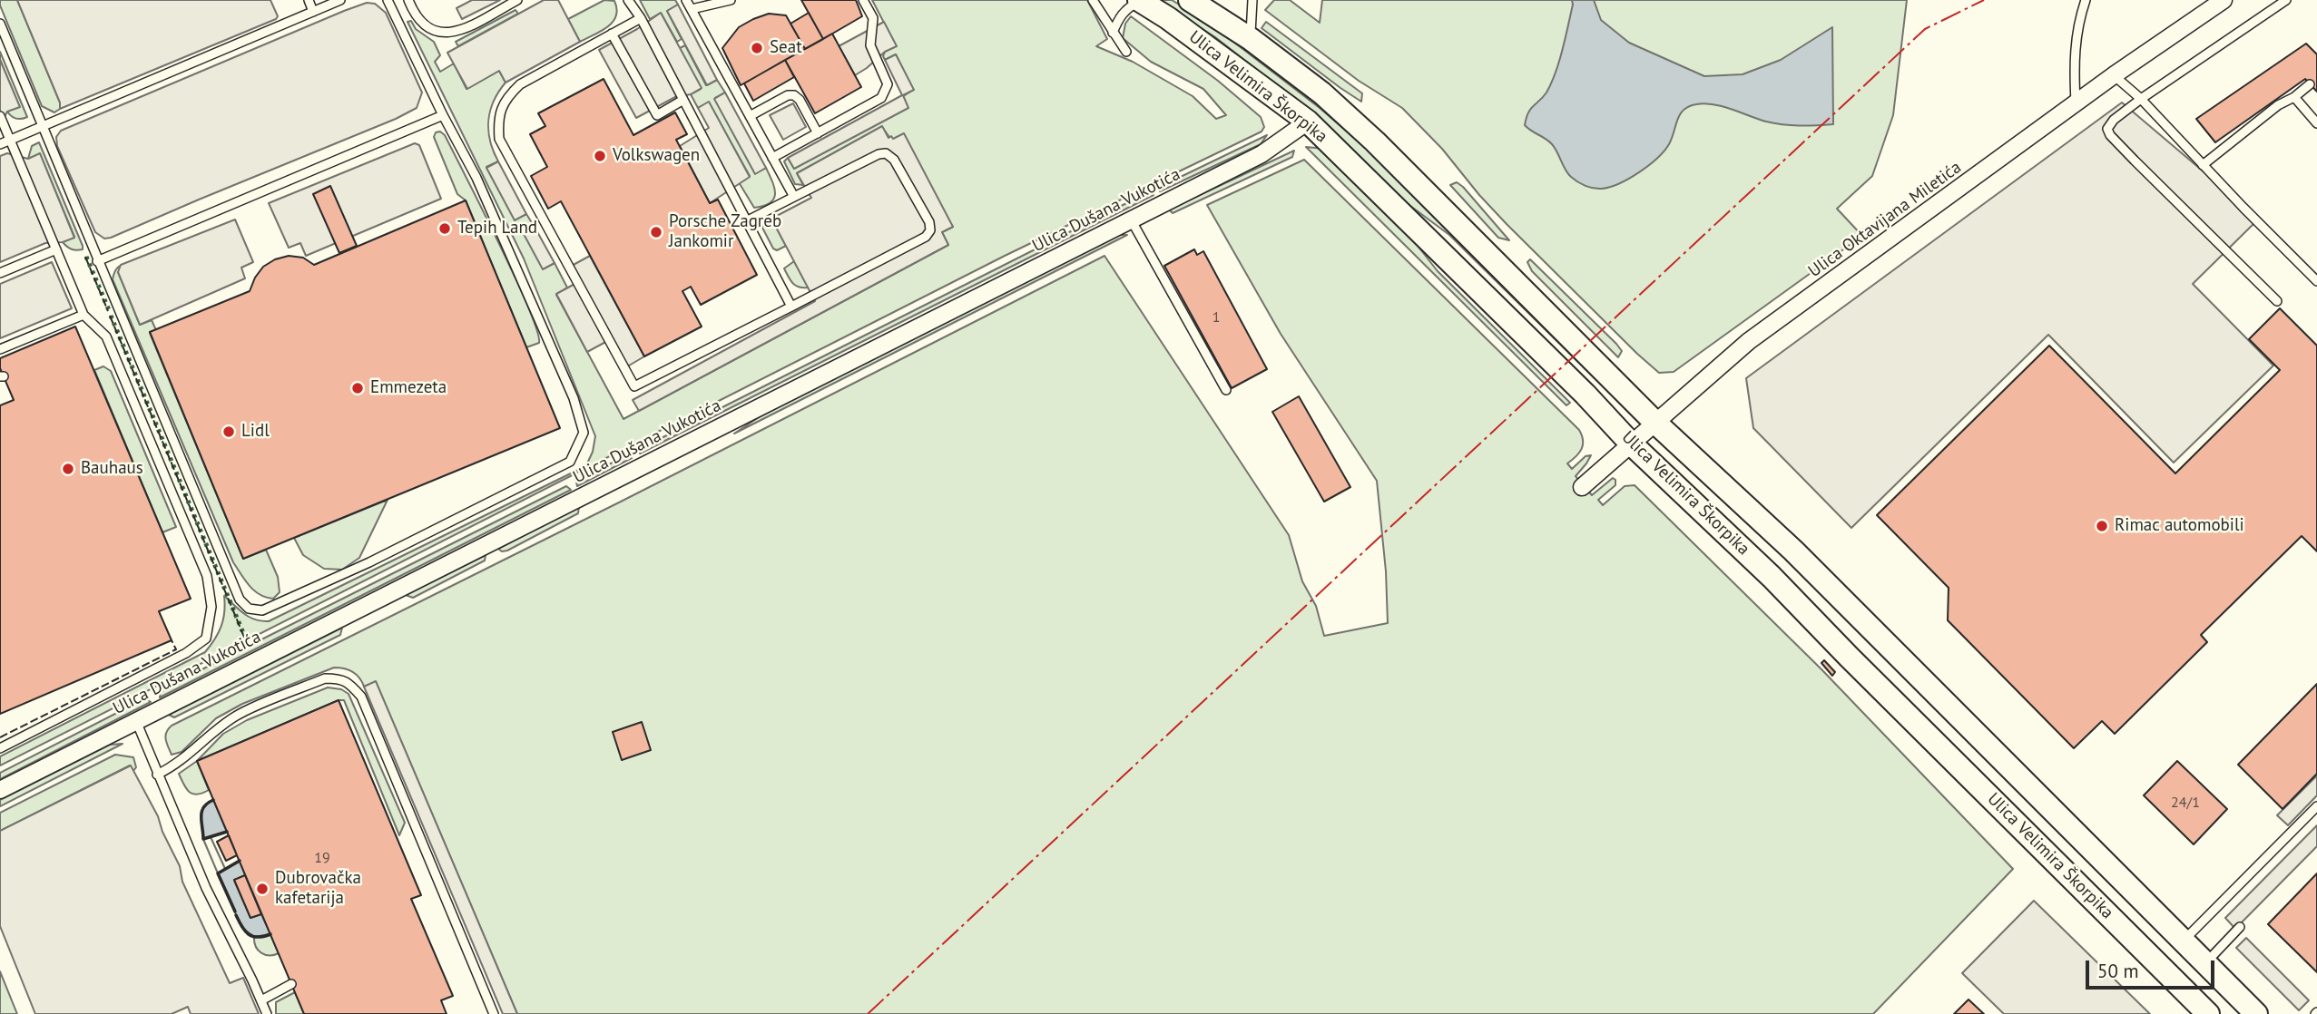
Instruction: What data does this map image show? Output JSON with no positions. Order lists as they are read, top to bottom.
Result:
{
  "streets": {
    "main road": ["Ulica Velimira Škorpika"],
    "street": ["Ulica Dušana Vukotića", "Ulica Oktavijana Miletića"]
  },
  "crossings": [
    ["Ulica Velimira Škorpika", "Ulica Dušana Vukotića"],
    ["Ulica Velimira Škorpika", "Ulica Oktavijana Miletića"]
  ],
  "places": [
    "Seat",
    "Volkswagen",
    "Tepih Land",
    "Porsche Zagreb Jankomir",
    "Emmezeta",
    "Lidl",
    "Bauhaus",
    "Rimac automobili",
    "Dubrovačka kafetarija"
  ],
  "house_numbers": ["1", "24/1", "19"],
  "scale_bar": "50 m"
}
